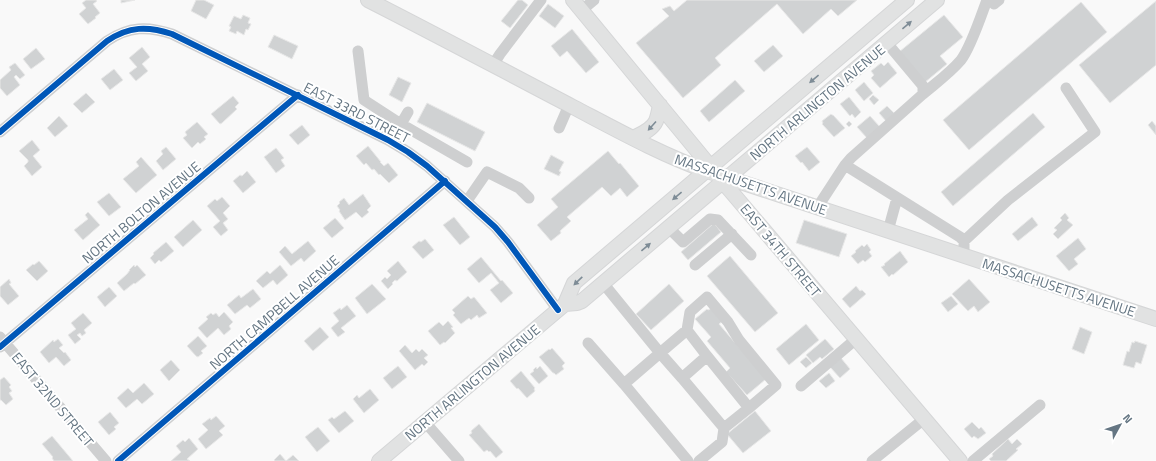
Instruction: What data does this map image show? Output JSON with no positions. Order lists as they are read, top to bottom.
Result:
{
  "streets": {
    "main road": ["NORTH ARLINGTON AVENUE", "MASSACHUSETTS AVENUE", "EAST 34TH STREET"],
    "street": [
      "EAST 33RD STREET",
      "NORTH BOLTON AVENUE",
      "NORTH CAMPBELL AVENUE",
      "EAST 32ND STREET"
    ]
  },
  "crossings": [
    ["NORTH ARLINGTON AVENUE", "EAST 33RD STREET"],
    ["NORTH ARLINGTON AVENUE", "MASSACHUSETTS AVENUE"],
    ["NORTH ARLINGTON AVENUE", "EAST 34TH STREET"],
    ["EAST 33RD STREET", "NORTH BOLTON AVENUE"],
    ["EAST 33RD STREET", "NORTH CAMPBELL AVENUE"],
    ["MASSACHUSETTS AVENUE", "EAST 34TH STREET"],
    ["NORTH BOLTON AVENUE", "EAST 32ND STREET"]
  ],
  "north": "top right"
}
